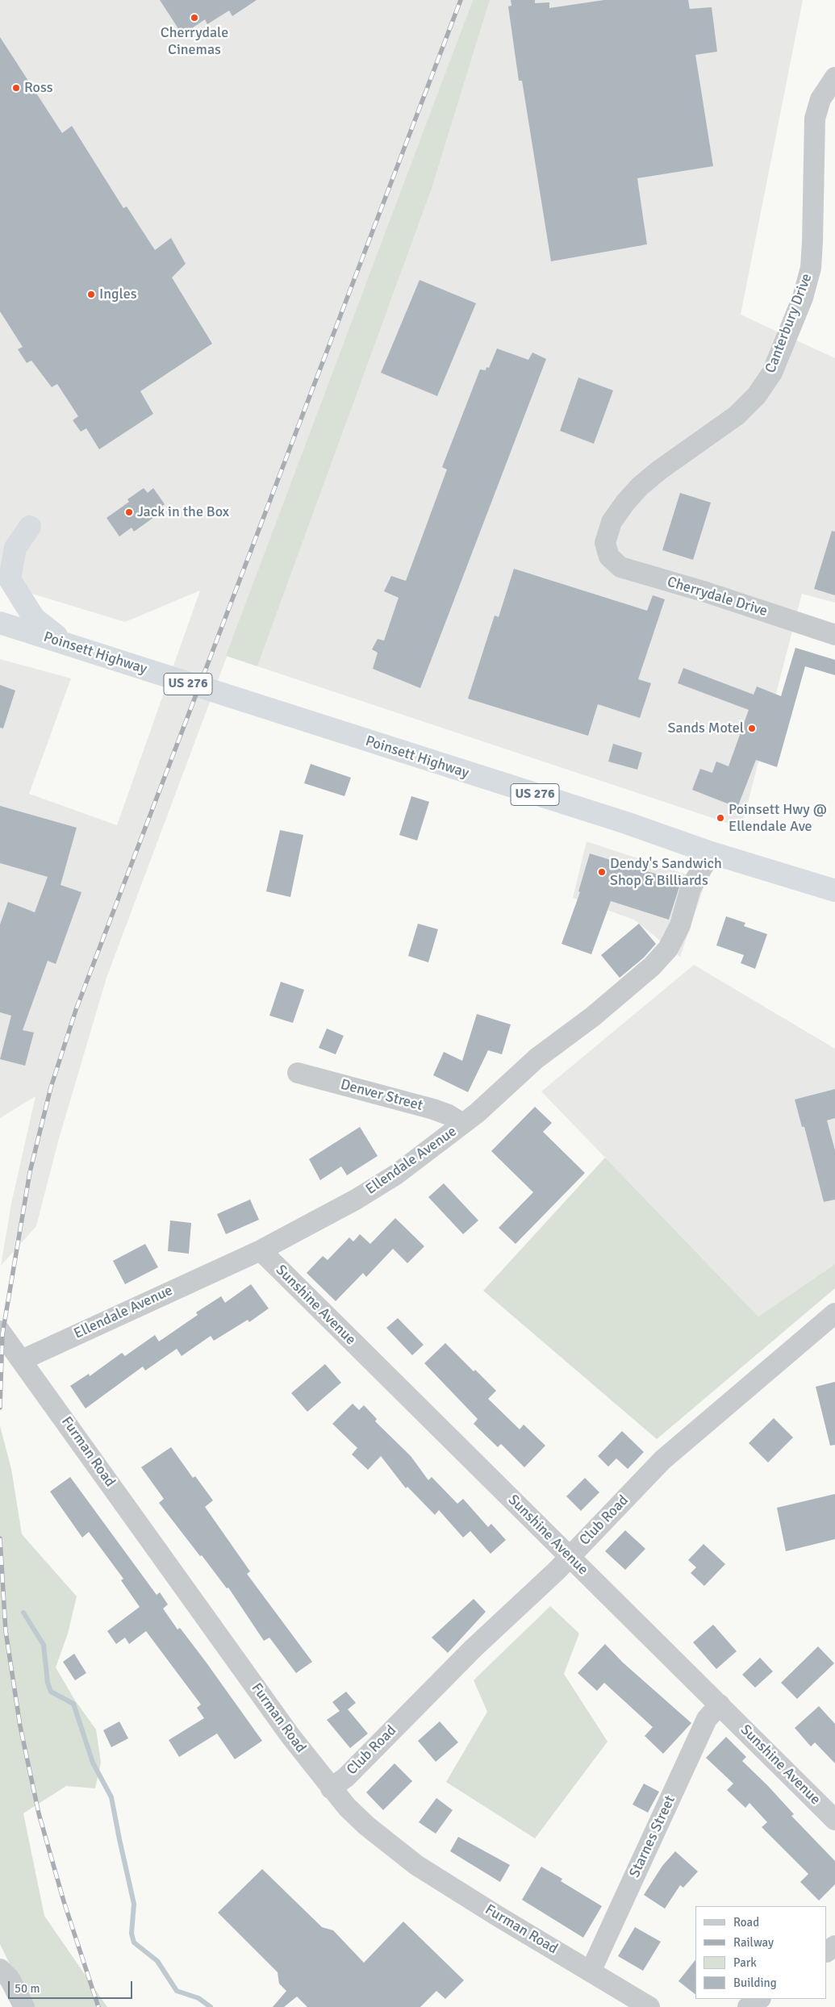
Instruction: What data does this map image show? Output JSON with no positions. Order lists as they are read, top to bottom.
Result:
{
  "streets": {
    "highway": ["Poinsett Highway", "US 276"],
    "street": [
      "Canterbury Drive",
      "Cherrydale Drive",
      "Denver Street",
      "Ellendale Avenue",
      "Sunshine Avenue",
      "Furman Road",
      "Club Road",
      "Starnes Street"
    ]
  },
  "crossings": [
    ["Canterbury Drive", "Cherrydale Drive"],
    ["Poinsett Highway", "Ellendale Avenue"],
    ["Denver Street", "Ellendale Avenue"],
    ["Ellendale Avenue", "Sunshine Avenue"],
    ["Ellendale Avenue", "Furman Road"],
    ["Sunshine Avenue", "Club Road"],
    ["Sunshine Avenue", "Starnes Street"],
    ["Furman Road", "Club Road"],
    ["Furman Road", "Starnes Street"]
  ],
  "places": [
    "Cherrydale Cinemas",
    "Ross",
    "Ingles",
    "Jack in the Box",
    "Sands Motel",
    "Poinsett Hwy @ Ellendale Ave",
    "Dendy's Sandwich Shop & Billiards"
  ],
  "legend": [
    "Road",
    "Railway",
    "Park",
    "Building"
  ],
  "scale_bar": "50 m"
}
